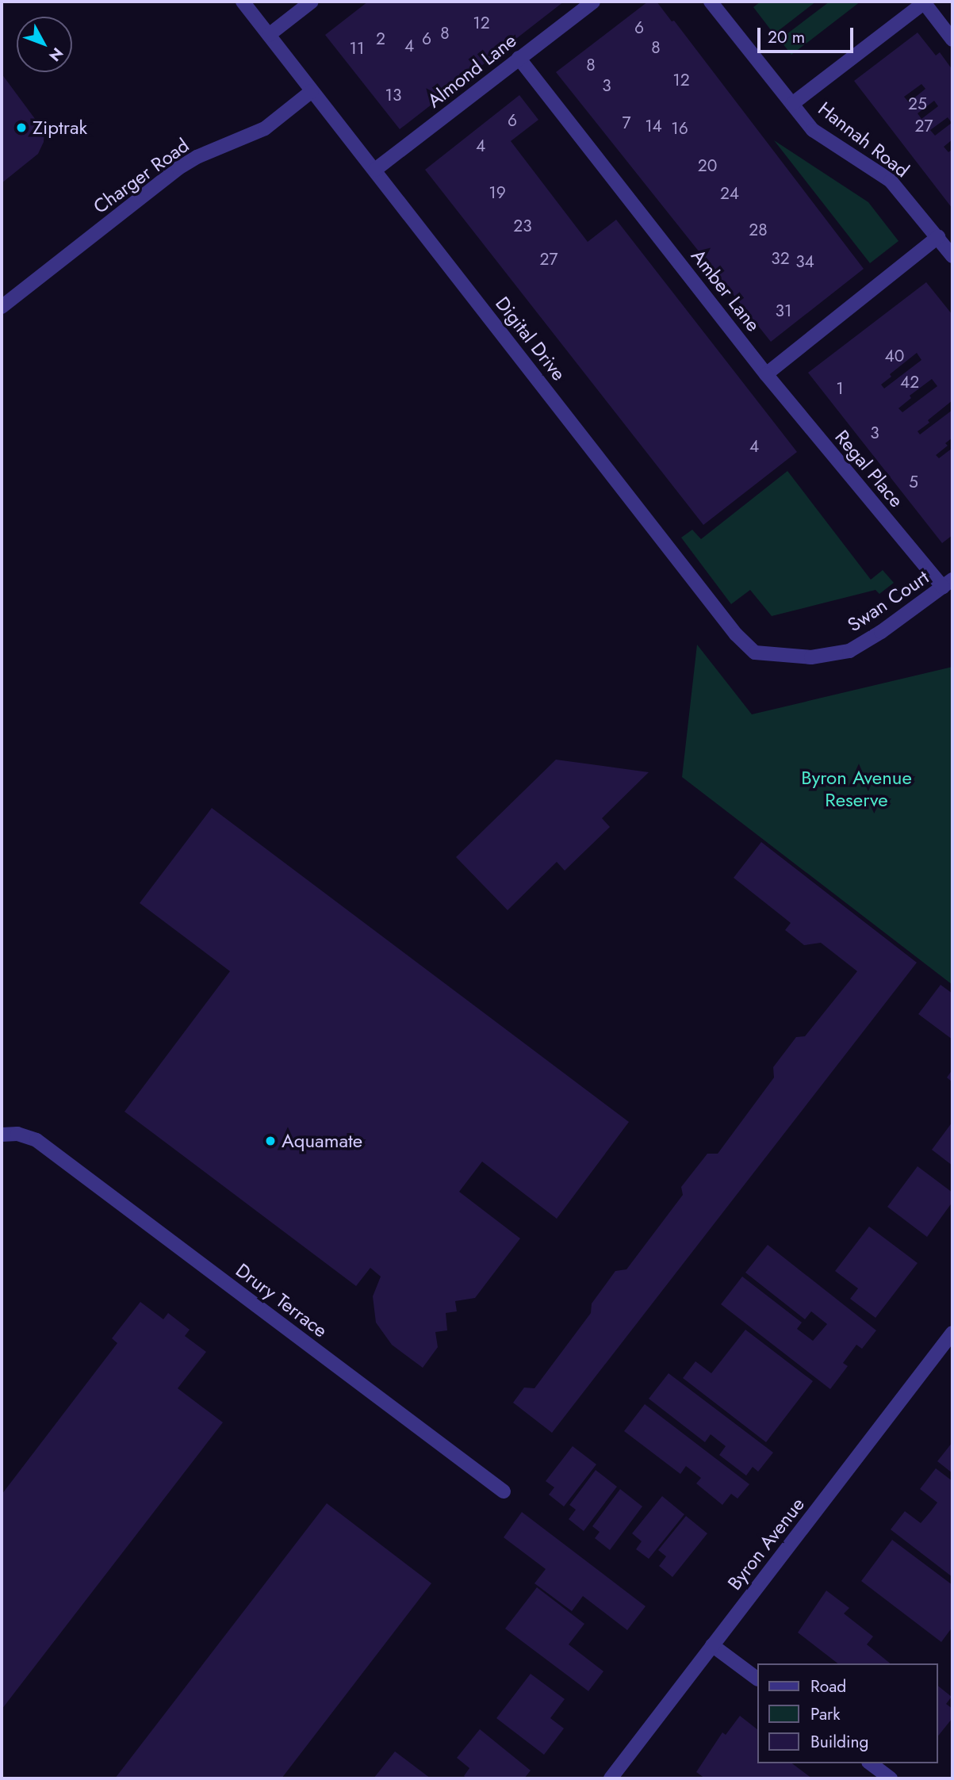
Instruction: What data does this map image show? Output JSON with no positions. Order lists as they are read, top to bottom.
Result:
{
  "streets": {
    "street": [
      "Almond Lane",
      "Hannah Road",
      "Charger Road",
      "Amber Lane",
      "Digital Drive",
      "Regal Place",
      "Swan Court",
      "Drury Terrace",
      "Byron Avenue"
    ]
  },
  "crossings": [
    ["Almond Lane", "Amber Lane"],
    ["Almond Lane", "Digital Drive"],
    ["Charger Road", "Digital Drive"],
    ["Amber Lane", "Regal Place"],
    ["Digital Drive", "Swan Court"],
    ["Regal Place", "Swan Court"]
  ],
  "parks": ["Byron Avenue Reserve"],
  "places": ["Ziptrak", "Aquamate"],
  "house_numbers": [
    "12",
    "6",
    "8",
    "2",
    "6",
    "4",
    "8",
    "11",
    "8",
    "12",
    "3",
    "13",
    "25",
    "6",
    "7",
    "14",
    "27",
    "16",
    "4",
    "20",
    "19",
    "24",
    "23",
    "28",
    "32",
    "27",
    "34",
    "31",
    "40",
    "42",
    "1",
    "3",
    "4",
    "5"
  ],
  "legend": ["Road", "Park", "Building"],
  "scale_bar": "20 m",
  "north": "bottom right"
}
